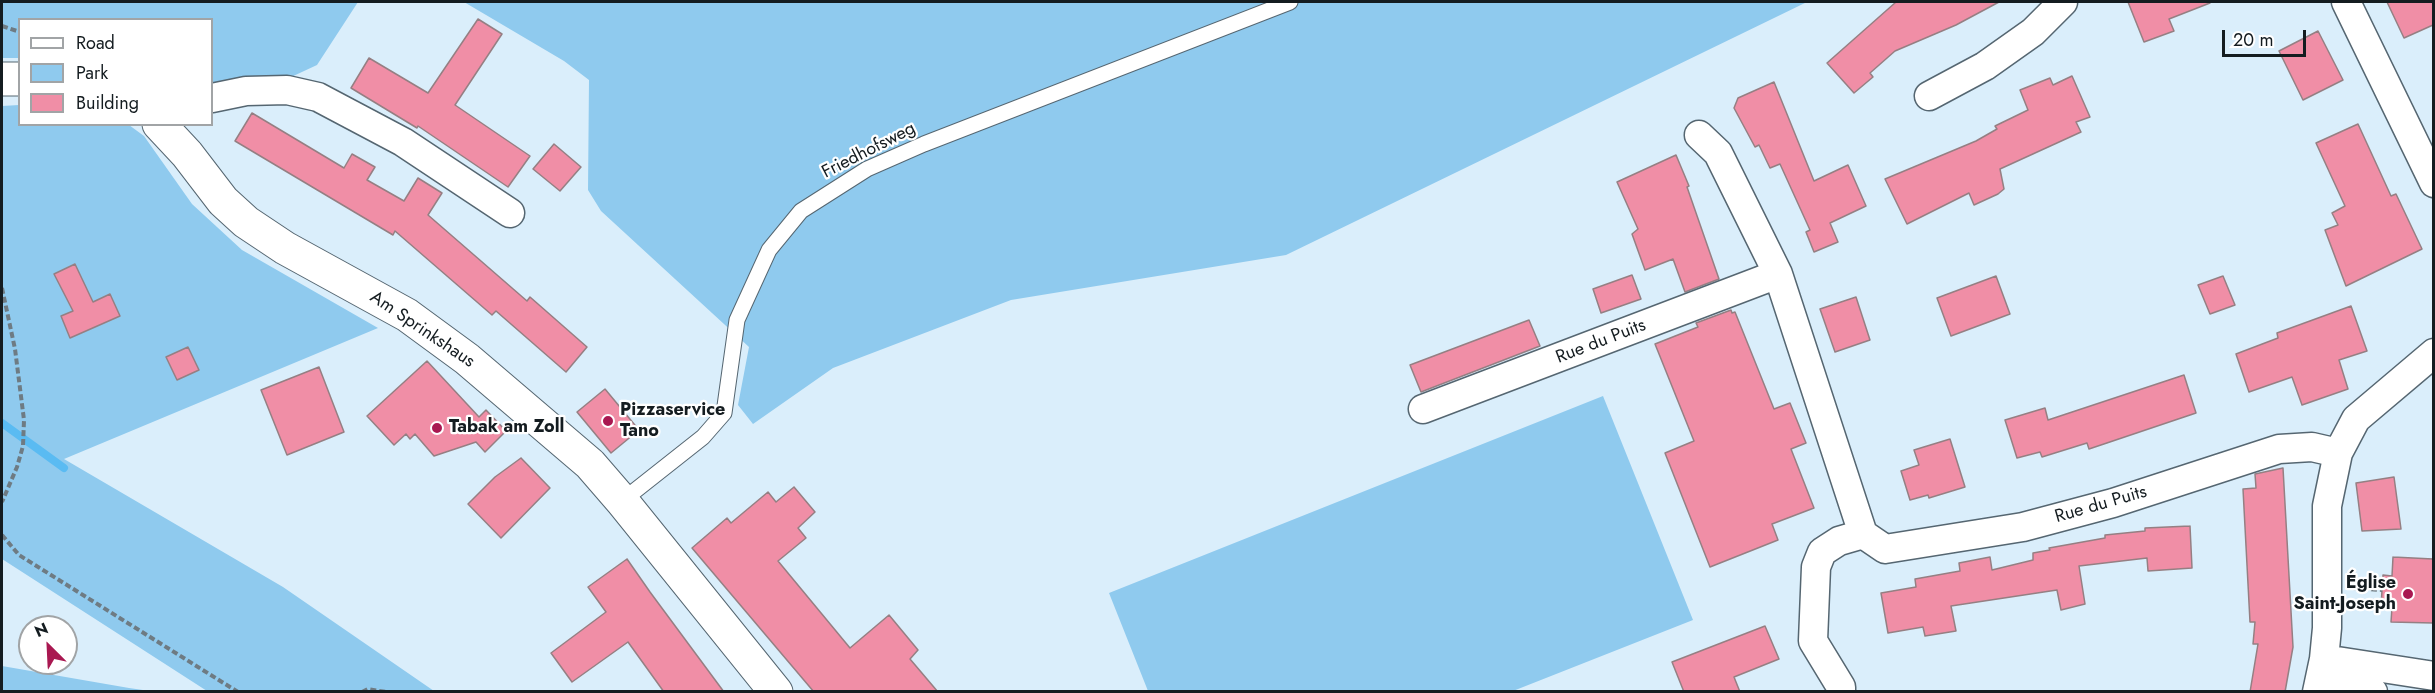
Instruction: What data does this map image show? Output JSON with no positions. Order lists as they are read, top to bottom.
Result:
{
  "streets": {
    "street": ["Am Sprinkshaus", "Rue du Puits"],
    "lane": ["Friedhofsweg"]
  },
  "crossings": [
    ["Friedhofsweg", "Am Sprinkshaus"]
  ],
  "places": ["Pizzaservice Tano", "Tabak am Zoll", "Église Saint-Joseph"],
  "legend": ["Road", "Park", "Building"],
  "scale_bar": "20 m",
  "north": "top left"
}
